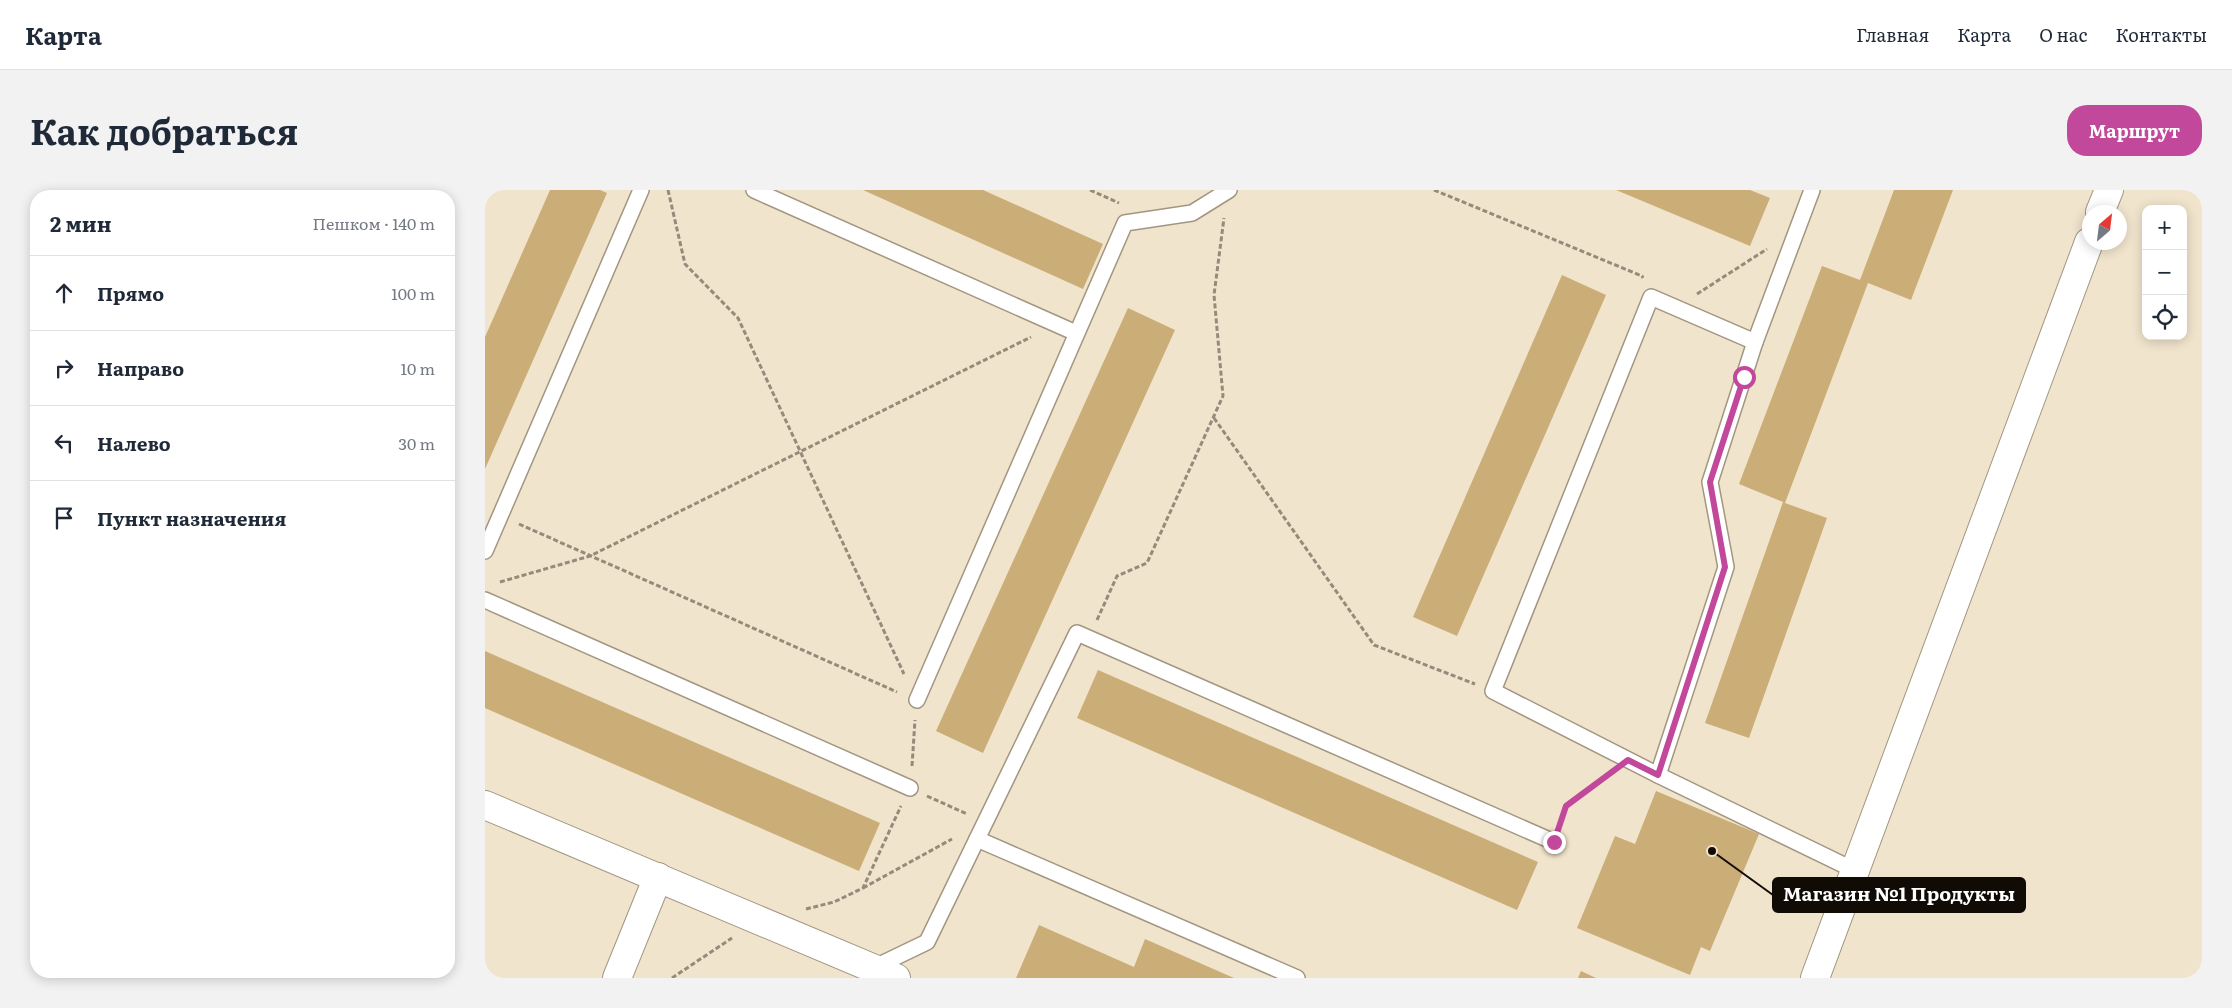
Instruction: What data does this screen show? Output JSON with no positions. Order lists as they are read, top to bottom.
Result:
{
  "places": ["Магазин №1 Продукты"],
  "north": "top right",
  "page": {
    "header": "Карта",
    "nav": [
      "Главная",
      "Карта",
      "О нас",
      "Контакты"
    ],
    "title": "Как добраться",
    "buttons": "Маршрут",
    "heading": ["2 мин", "Пешком · 140 m"],
    "map_buttons": ["+", "−"],
    "list": [
      ["Прямо", "100 m"],
      ["Направо", "10 m"],
      ["Налево", "30 m"],
      "Пункт назначения"
    ]
  }
}
